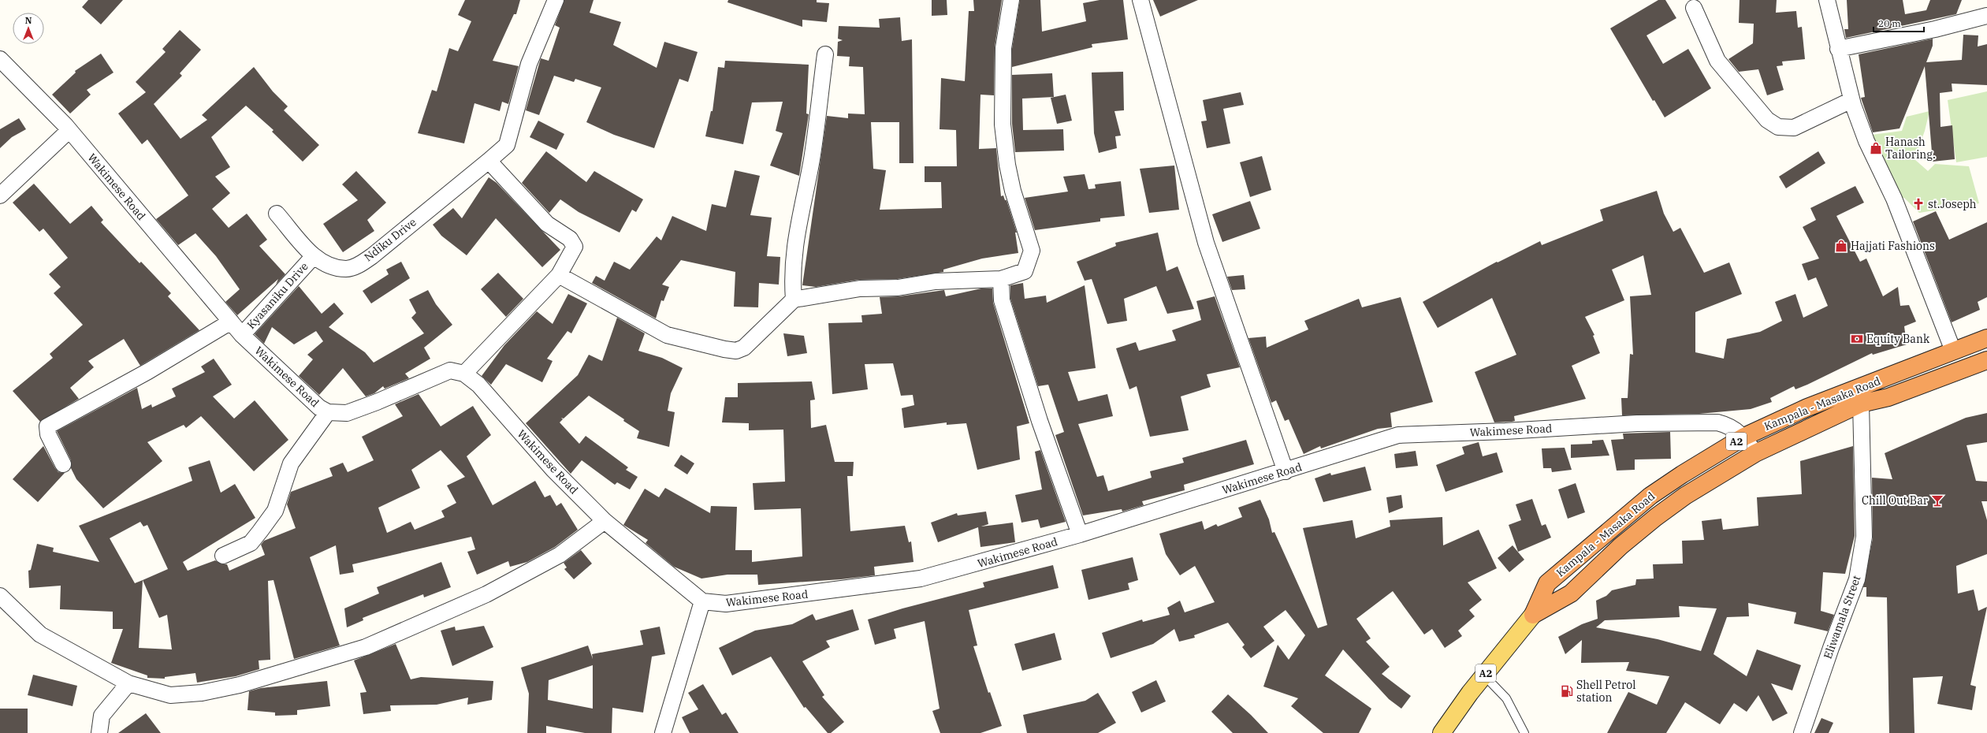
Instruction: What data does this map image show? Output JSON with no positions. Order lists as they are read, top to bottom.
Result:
{
  "streets": {
    "highway": ["Kampala - Masaka Road", "A2"],
    "street": [
      "Wakimese Road",
      "Ndiku Drive",
      "Kyasaniku Drive",
      "Eliwamala Street"
    ]
  },
  "crossings": [
    ["Wakimese Road", "Kyasaniku Drive"],
    ["Wakimese Road", "Kampala - Masaka Road"],
    ["Ndiku Drive", "Kyasaniku Drive"],
    ["Kampala - Masaka Road", "Eliwamala Street"]
  ],
  "places": {
    "shop": ["Hanash Tailoring.", "Hajjati Fashions"],
    "church": ["st.Joseph"],
    "bank": ["Equity Bank"],
    "bar": ["Chill Out Bar"],
    "fuel station": ["Shell Petrol station"]
  },
  "scale_bar": "20 m",
  "north": "top"
}
